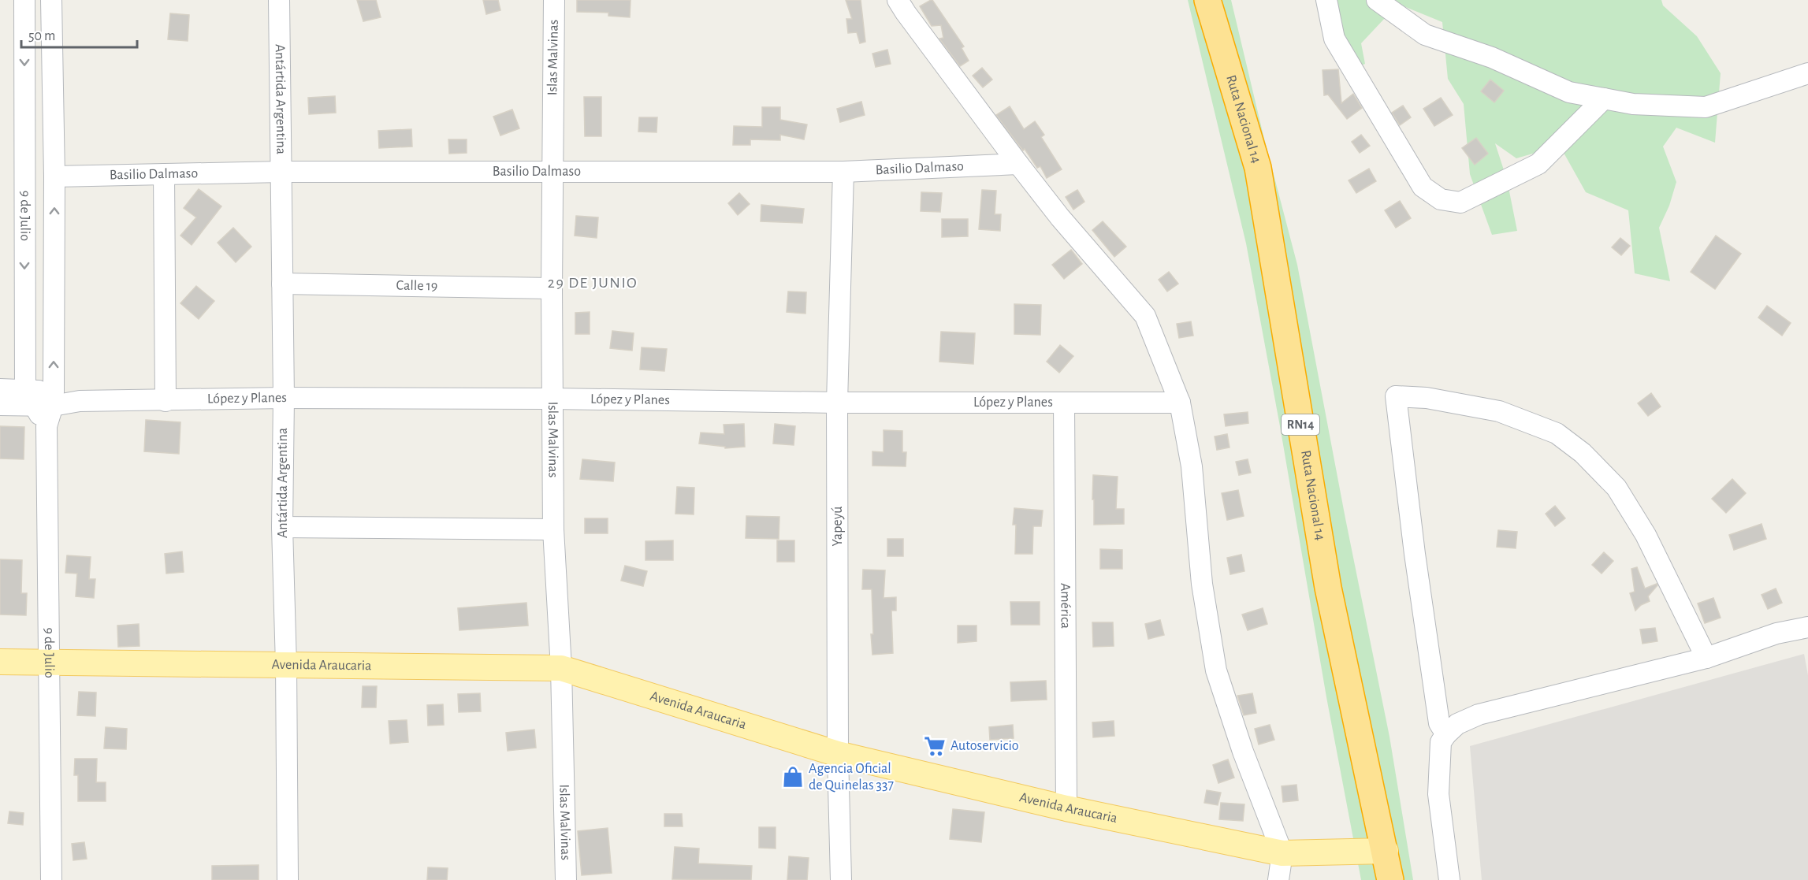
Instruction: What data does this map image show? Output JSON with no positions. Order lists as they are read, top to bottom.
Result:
{
  "streets": {
    "highway": ["Ruta Nacional 14", "RN14"],
    "main road": ["Avenida Araucaria"],
    "street": [
      "Islas Malvinas",
      "Antártida Argentina",
      "Basilio Dalmaso",
      "9 de Julio",
      "Calle 19",
      "López y Planes",
      "Yapeyú",
      "América"
    ]
  },
  "crossings": [
    ["Islas Malvinas", "Basilio Dalmaso"],
    ["Islas Malvinas", "Calle 19"],
    ["Islas Malvinas", "López y Planes"],
    ["Islas Malvinas", "Avenida Araucaria"],
    ["Antártida Argentina", "Basilio Dalmaso"],
    ["Antártida Argentina", "Calle 19"],
    ["Antártida Argentina", "López y Planes"],
    ["Antártida Argentina", "Avenida Araucaria"],
    ["Ruta Nacional 14", "Avenida Araucaria"],
    ["Basilio Dalmaso", "9 de Julio"],
    ["Basilio Dalmaso", "Yapeyú"],
    ["9 de Julio", "López y Planes"],
    ["9 de Julio", "Avenida Araucaria"],
    ["López y Planes", "Yapeyú"],
    ["López y Planes", "América"],
    ["Yapeyú", "Avenida Araucaria"],
    ["América", "Avenida Araucaria"]
  ],
  "districts": ["29 DE JUNIO"],
  "places": {
    "supermarket": ["Autoservicio"],
    "shop": ["Agencia Oficial de Quinelas 337"]
  },
  "scale_bar": "50 m"
}
